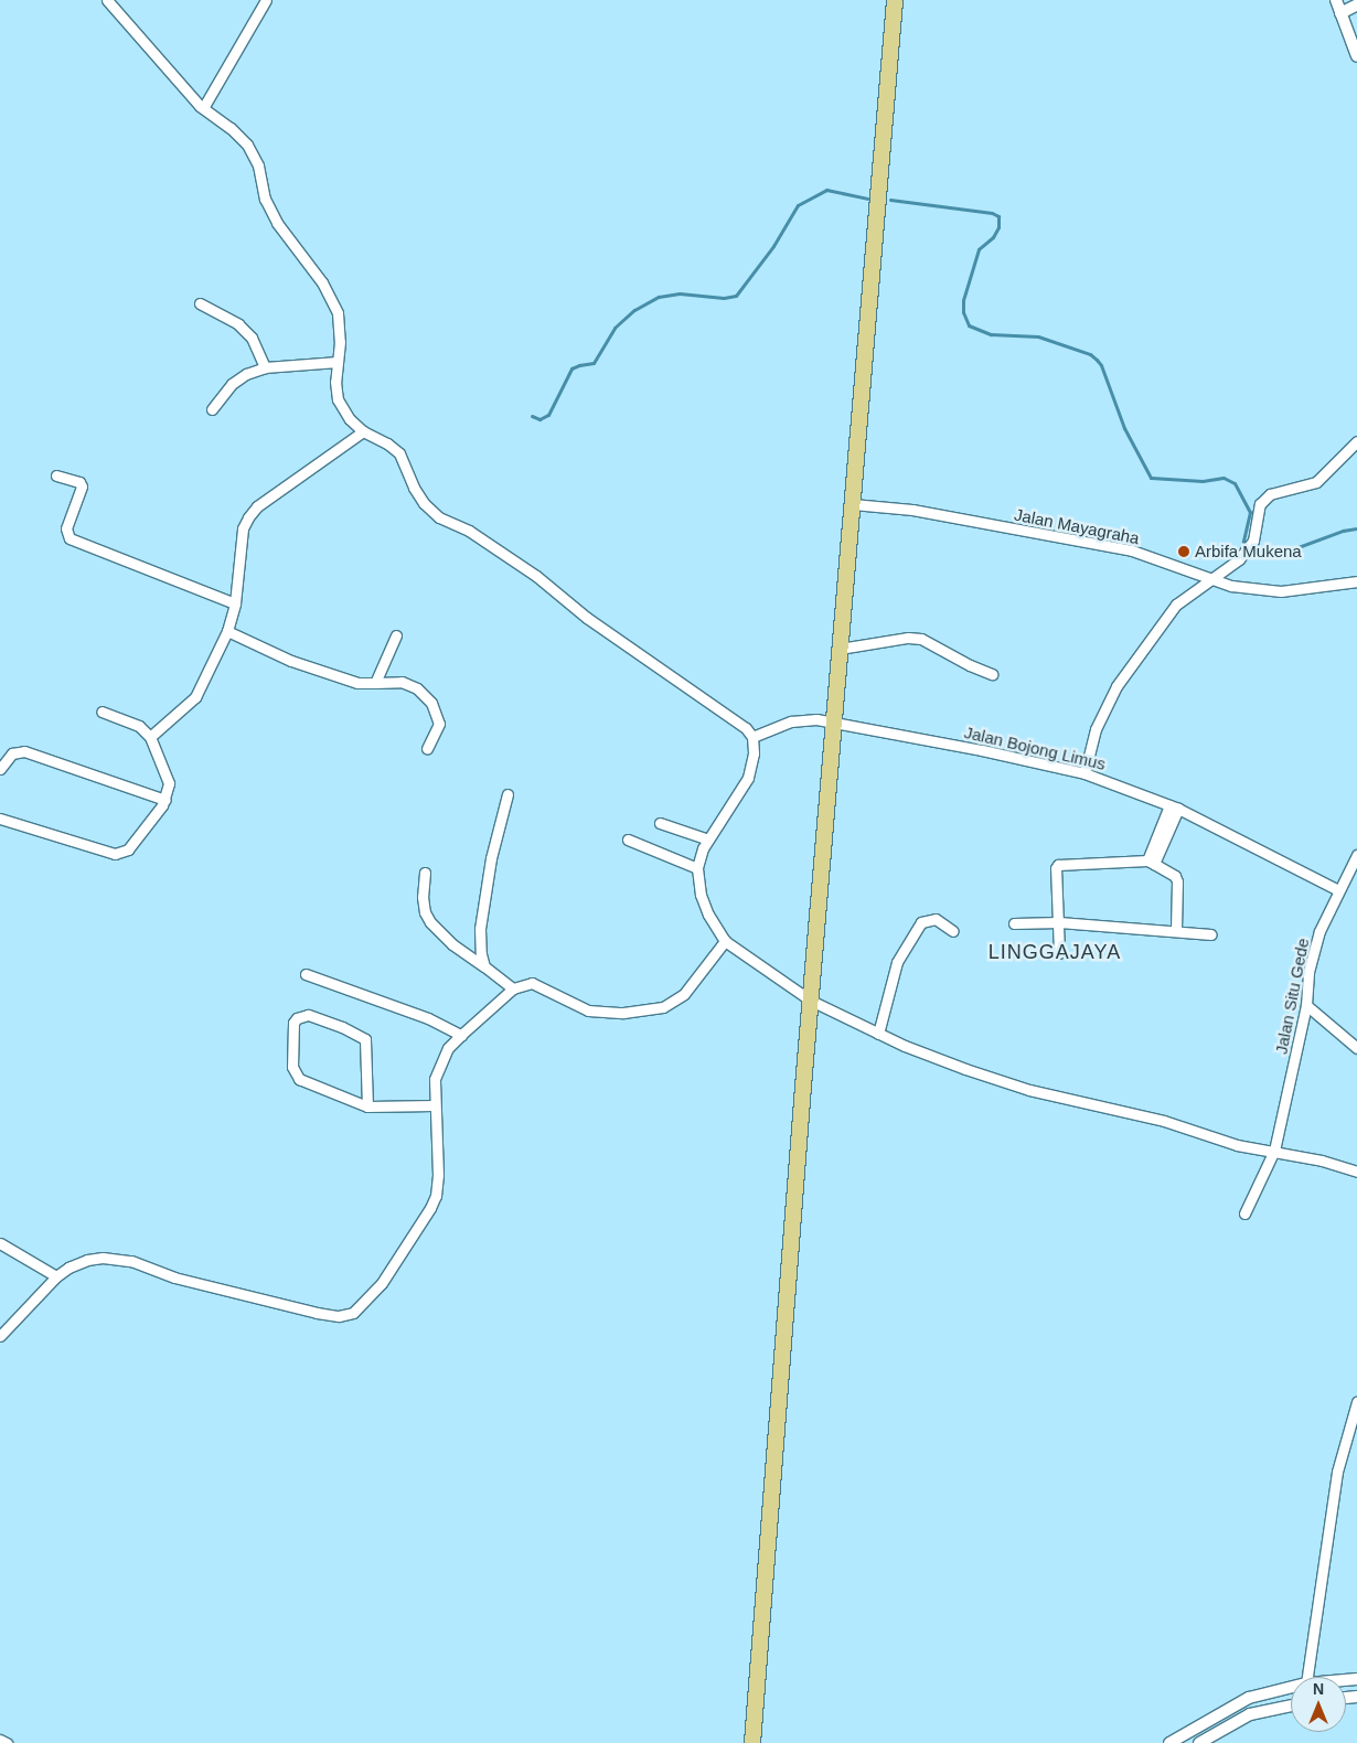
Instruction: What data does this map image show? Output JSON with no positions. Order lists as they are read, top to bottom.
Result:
{
  "streets": {
    "street": ["Jalan Mayagraha", "Jalan Bojong Limus", "Jalan Situ Gede"]
  },
  "crossings": [
    ["Jalan Bojong Limus", "Jalan Situ Gede"]
  ],
  "districts": ["LINGGAJAYA"],
  "places": ["Arbifa Mukena"],
  "north": "top"
}
